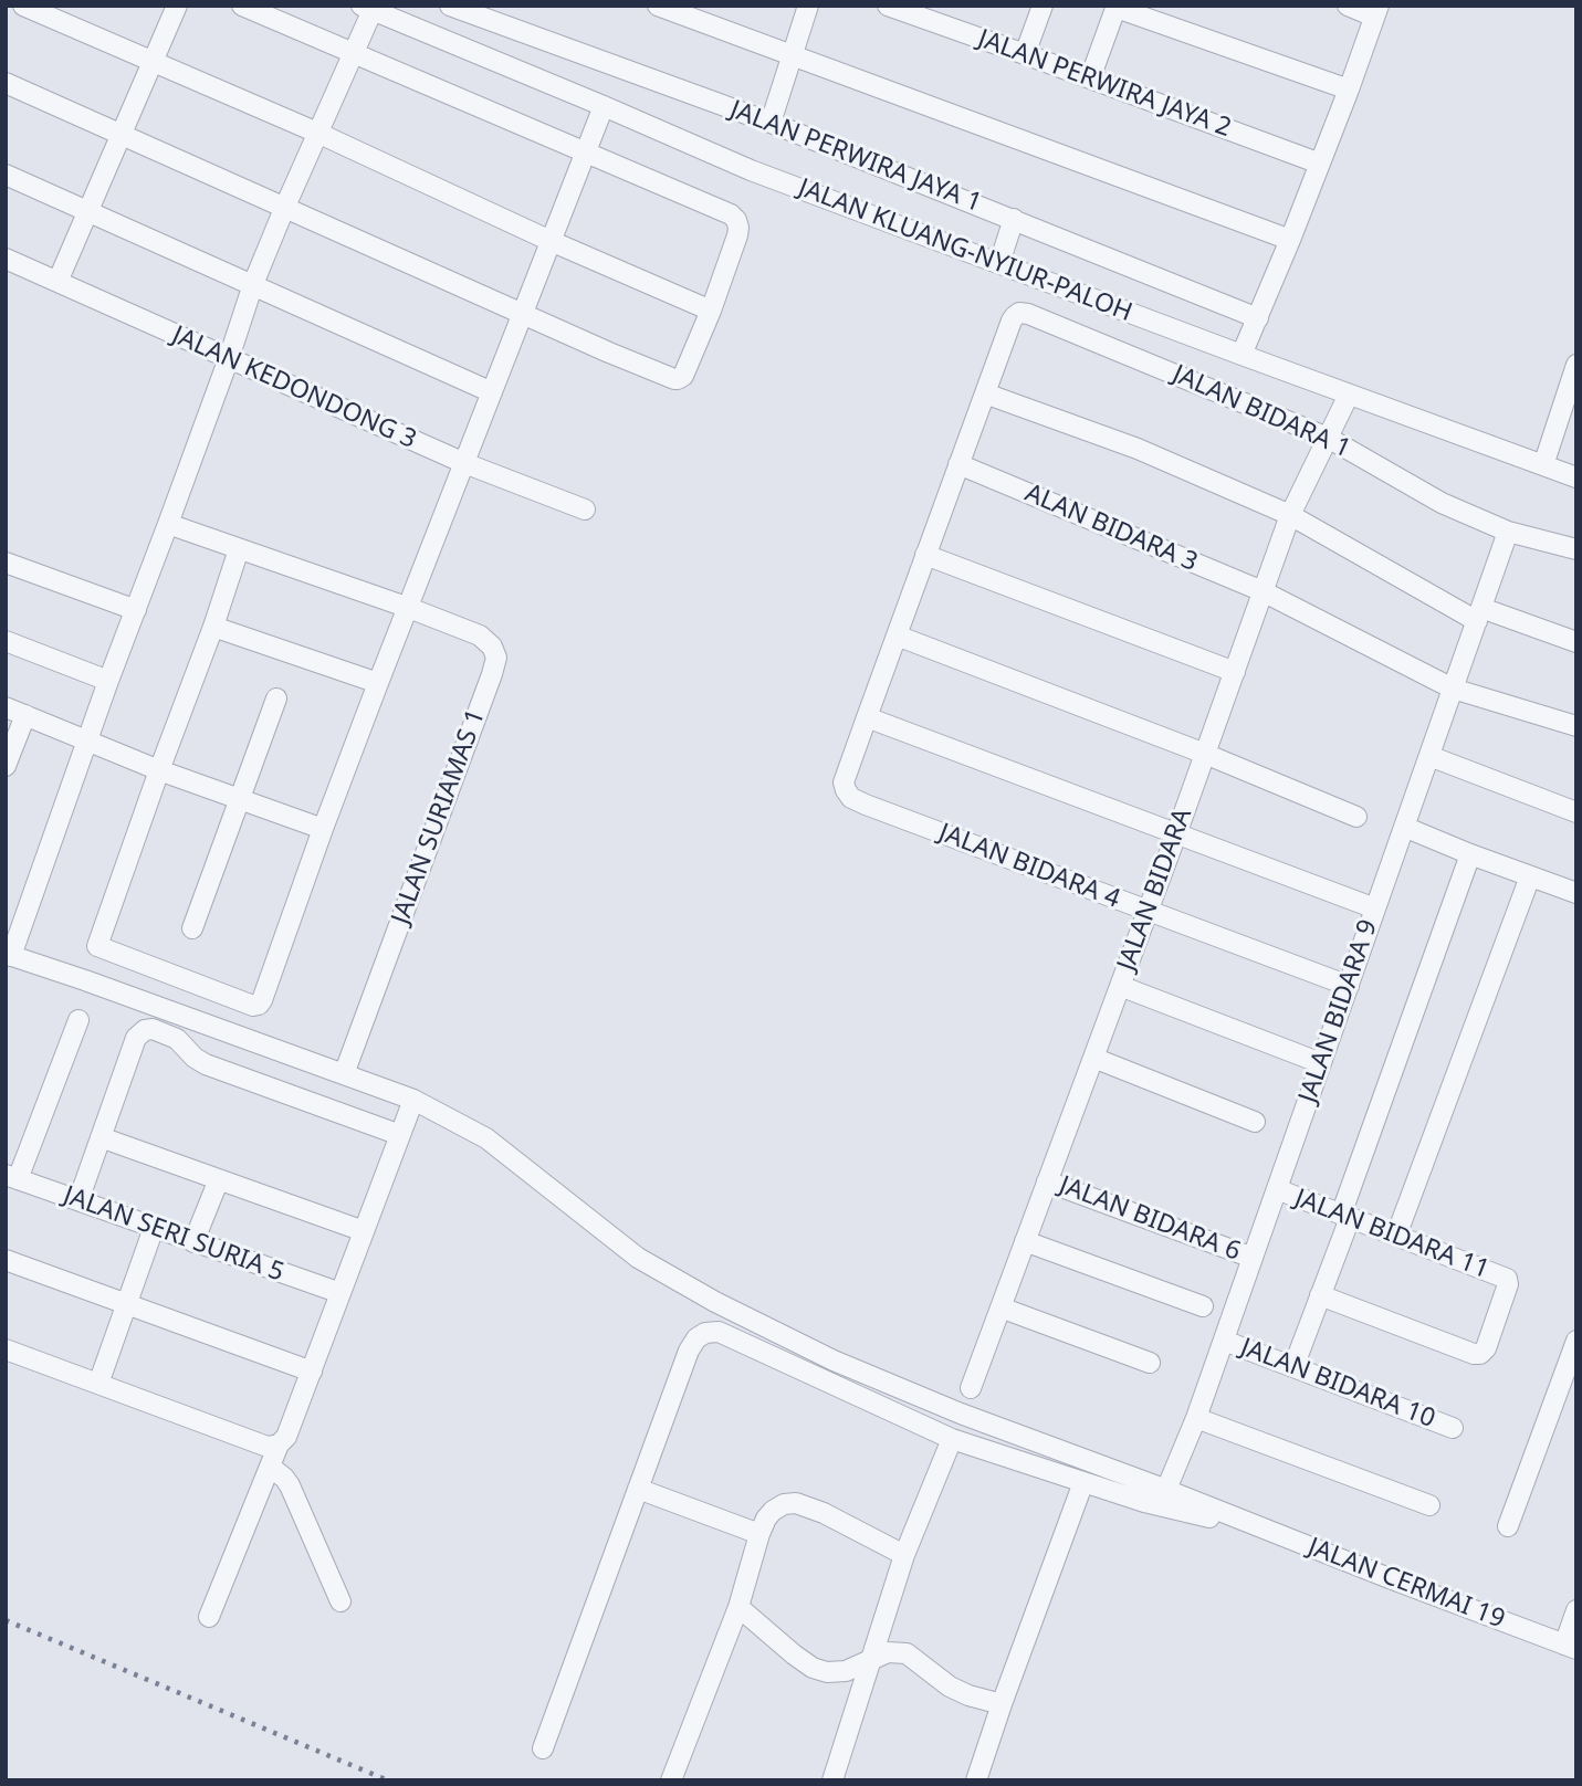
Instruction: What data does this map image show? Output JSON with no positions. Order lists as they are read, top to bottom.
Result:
{
  "streets": {
    "street": [
      "JALAN PERWIRA JAYA 2",
      "JALAN PERWIRA JAYA 1",
      "JALAN KLUANG-NYIUR-PALOH",
      "JALAN KEDONDONG 3",
      "JALAN BIDARA 1",
      "ALAN BIDARA 3",
      "JALAN SURIAMAS 1",
      "JALAN BIDARA 4",
      "JALAN BIDARA",
      "JALAN BIDARA 9",
      "JALAN BIDARA 6",
      "JALAN SERI SURIA 5",
      "JALAN BIDARA 11",
      "JALAN BIDARA 10",
      "JALAN CERMAI 19"
    ]
  },
  "crossings": [
    ["JALAN KLUANG-NYIUR-PALOH", "JALAN BIDARA"],
    ["JALAN BIDARA 1", "JALAN BIDARA"],
    ["JALAN BIDARA 1", "JALAN BIDARA 9"],
    ["ALAN BIDARA 3", "JALAN BIDARA"],
    ["ALAN BIDARA 3", "JALAN BIDARA 9"],
    ["JALAN BIDARA 4", "JALAN BIDARA"],
    ["JALAN BIDARA 4", "JALAN BIDARA 9"],
    ["JALAN BIDARA", "JALAN BIDARA 6"],
    ["JALAN BIDARA 9", "JALAN BIDARA 6"],
    ["JALAN BIDARA 9", "JALAN BIDARA 11"],
    ["JALAN BIDARA 9", "JALAN BIDARA 10"],
    ["JALAN BIDARA 9", "JALAN CERMAI 19"]
  ]
}
